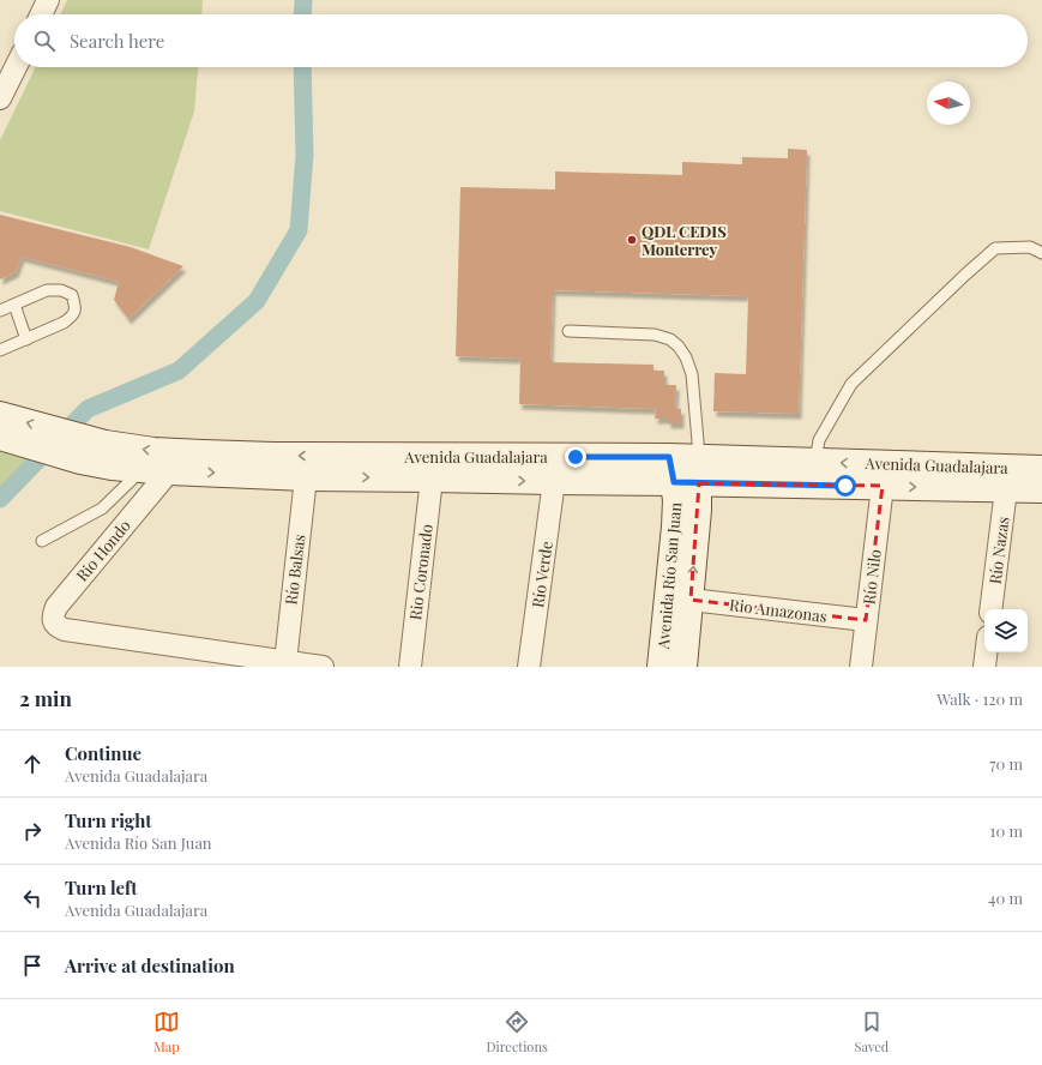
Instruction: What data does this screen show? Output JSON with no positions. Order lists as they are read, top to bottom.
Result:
{
  "streets": {
    "main road": ["Avenida Guadalajara", "Avenida Río San Juan"],
    "street": [
      "Rio Hondo",
      "Río Nazas",
      "Río Balsas",
      "Rio Coronado",
      "Río Verde",
      "Río Nilo",
      "Rio Amazonas"
    ]
  },
  "crossings": [
    ["Avenida Guadalajara", "Rio Hondo"],
    ["Avenida Guadalajara", "Río Nazas"],
    ["Avenida Guadalajara", "Río Balsas"],
    ["Avenida Guadalajara", "Rio Coronado"],
    ["Avenida Guadalajara", "Río Verde"],
    ["Avenida Guadalajara", "Avenida Río San Juan"],
    ["Avenida Guadalajara", "Río Nilo"],
    ["Rio Hondo", "Río Balsas"],
    ["Avenida Río San Juan", "Rio Amazonas"],
    ["Río Nilo", "Rio Amazonas"]
  ],
  "places": ["QDL CEDIS Monterrey"],
  "north": "left",
  "page": {
    "search": "Search here",
    "heading": ["2 min", "Walk · 120 m"],
    "list": [
      ["Continue", "Avenida Guadalajara", "70 m"],
      ["Turn right", "Avenida Río San Juan", "10 m"],
      ["Turn left", "Avenida Guadalajara", "40 m"],
      "Arrive at destination"
    ],
    "nav": ["Map", "Directions", "Saved"]
  }
}
